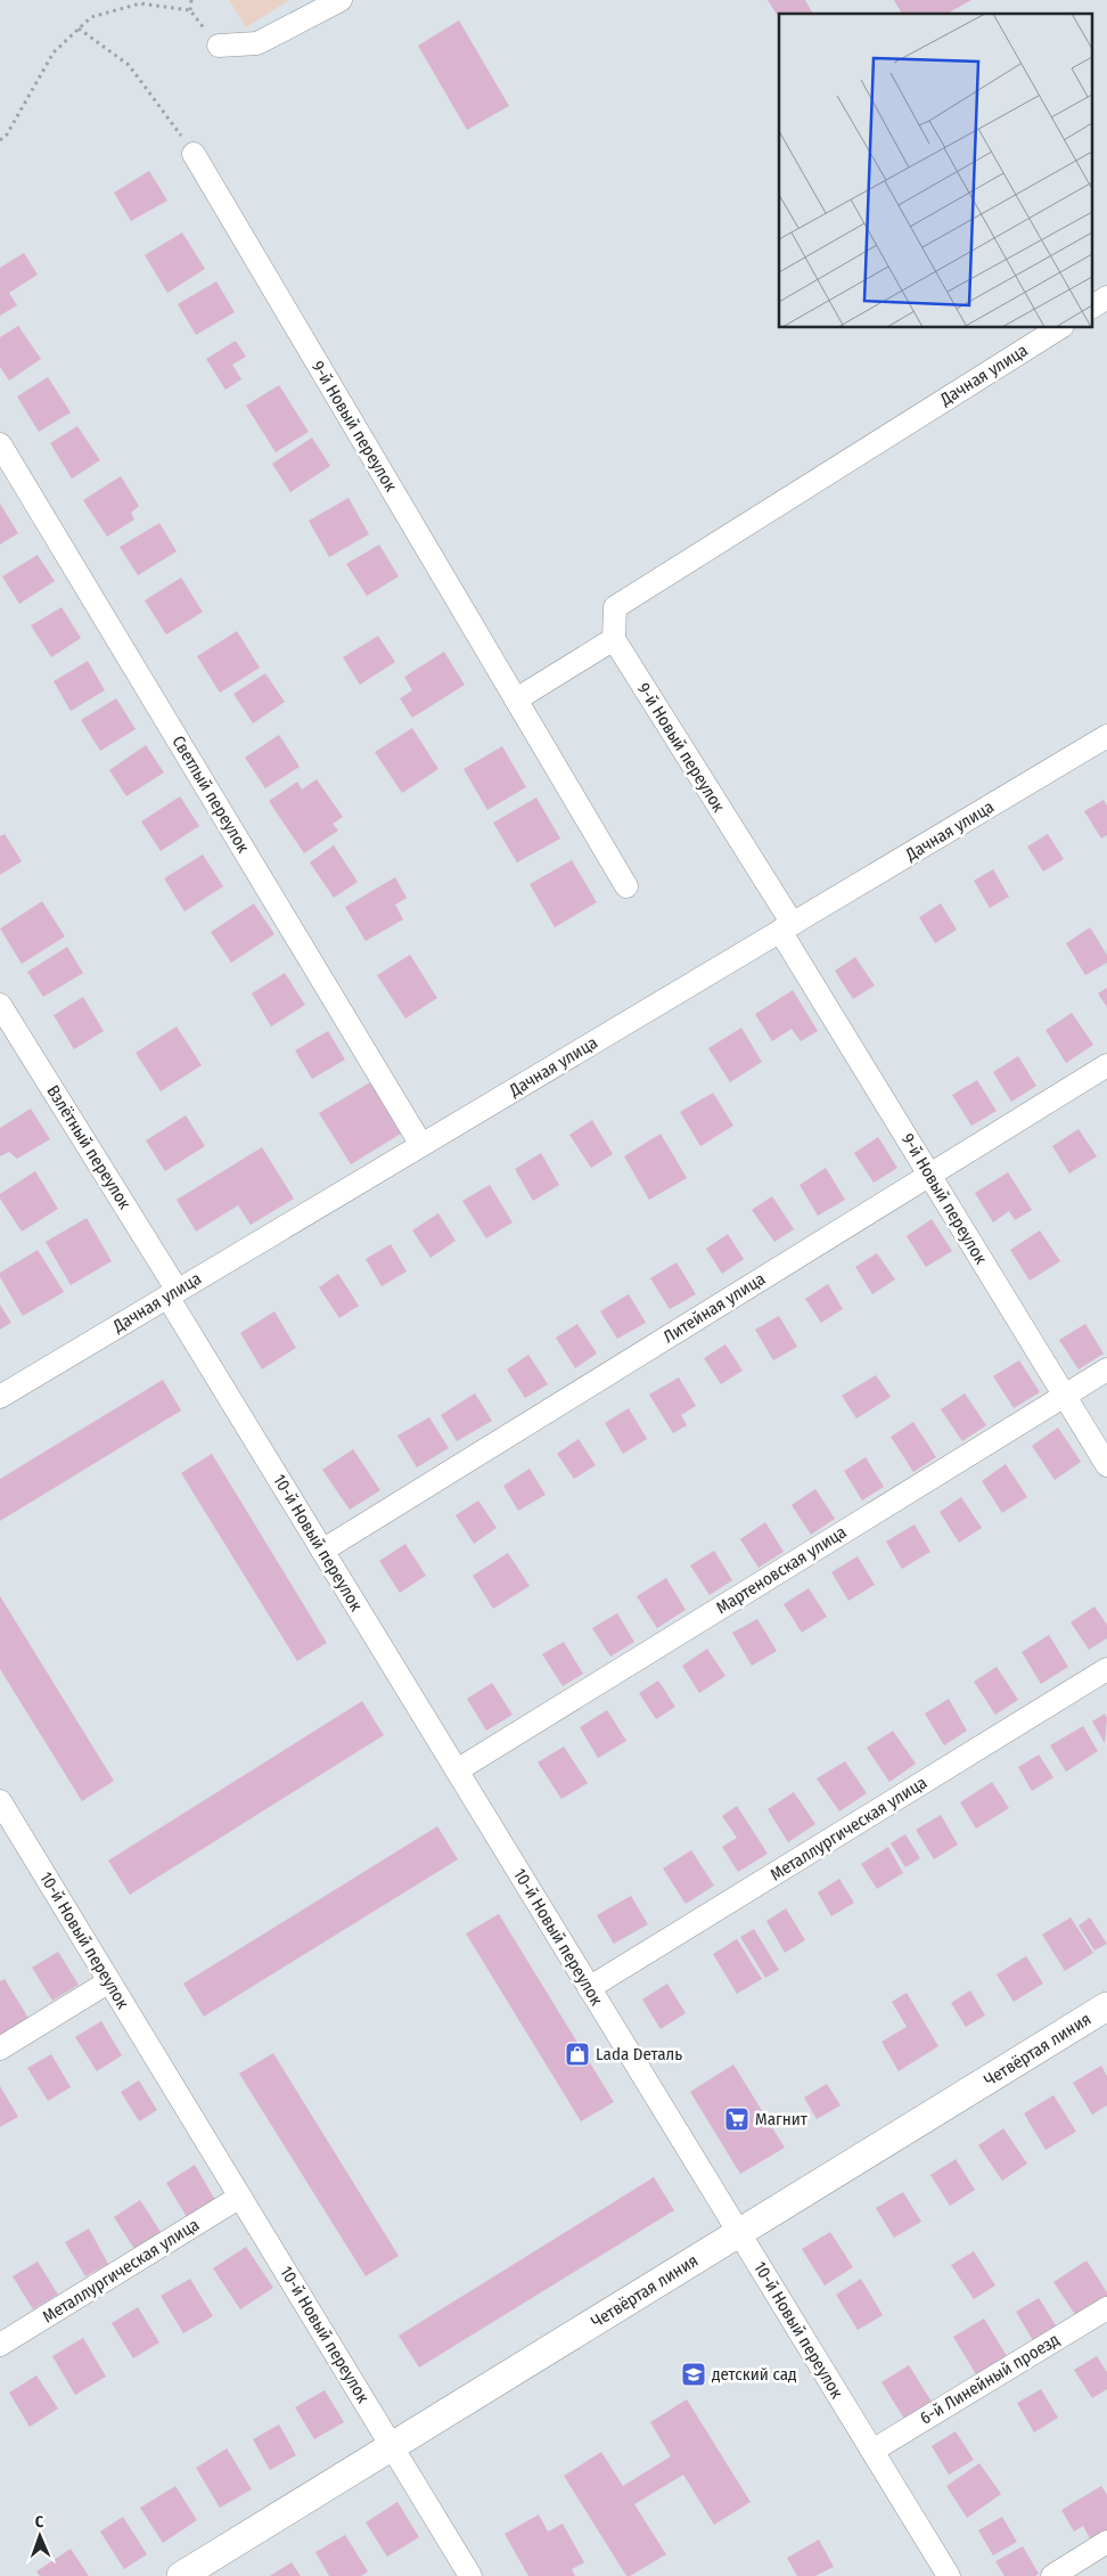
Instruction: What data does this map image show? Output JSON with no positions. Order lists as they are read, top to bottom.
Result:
{
  "streets": {
    "street": [
      "Дачная улица",
      "9-й Новый переулок",
      "Светлый переулок",
      "Взлётный переулок",
      "Литейная улица",
      "10-й Новый переулок",
      "Мартеновская улица",
      "Металлургическая улица",
      "Четвёртая линия",
      "6-й Линейный проезд"
    ]
  },
  "crossings": [
    ["Дачная улица", "9-й Новый переулок"],
    ["Дачная улица", "Светлый переулок"],
    ["Дачная улица", "Взлётный переулок"],
    ["Дачная улица", "10-й Новый переулок"],
    ["9-й Новый переулок", "Литейная улица"],
    ["9-й Новый переулок", "Мартеновская улица"],
    ["Взлётный переулок", "10-й Новый переулок"],
    ["Литейная улица", "10-й Новый переулок"],
    ["10-й Новый переулок", "Мартеновская улица"],
    ["10-й Новый переулок", "Металлургическая улица"],
    ["10-й Новый переулок", "Четвёртая линия"],
    ["10-й Новый переулок", "6-й Линейный проезд"]
  ],
  "places": {
    "shop": ["Lada Dеталь"],
    "supermarket": ["Магнит"],
    "school or university": ["детский сад"]
  },
  "north": "top"
}
